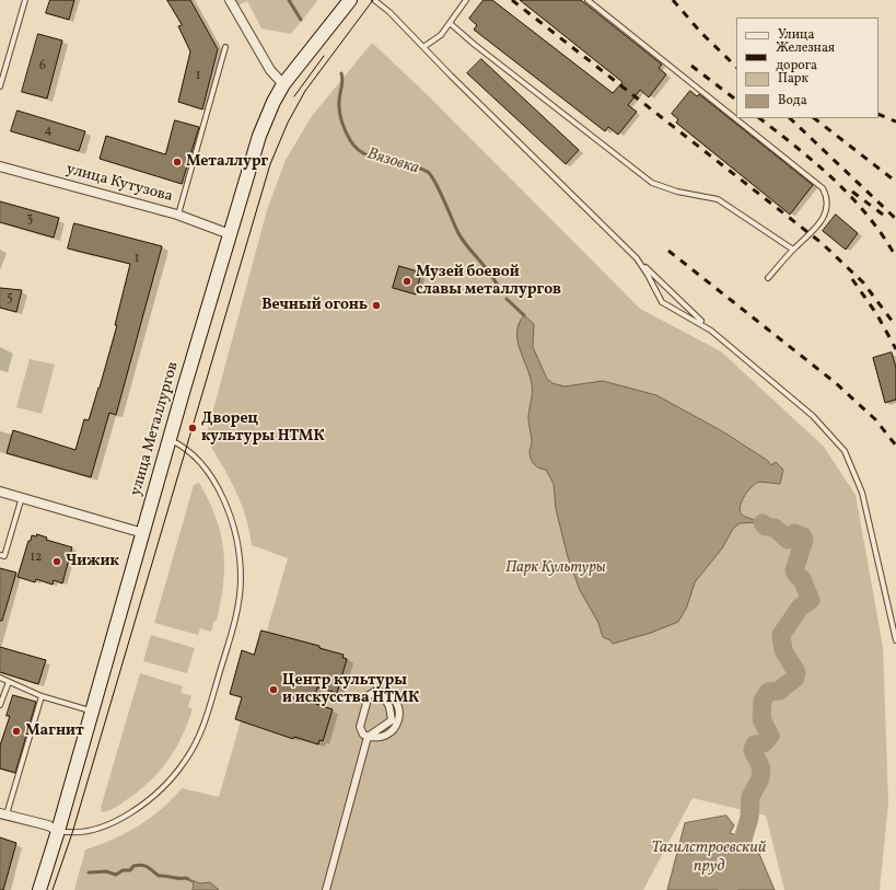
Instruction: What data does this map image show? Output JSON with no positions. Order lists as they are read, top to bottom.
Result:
{
  "streets": {
    "main road": ["улица Металлургов"],
    "street": ["улица Кутузова"]
  },
  "crossings": [
    ["улица Кутузова", "улица Металлургов"]
  ],
  "water": ["Вязовка", "Тагилстроевский пруд"],
  "parks": ["Парк Культуры"],
  "places": [
    "Металлург",
    "Музей боевой славы металлургов",
    "Вечный огонь",
    "Дворец культуры НТМК",
    "Чижик",
    "Центр культуры и искусства НТМК",
    "Магнит"
  ],
  "house_numbers": [
    "6",
    "1",
    "4",
    "3",
    "1",
    "5",
    "12"
  ],
  "legend": [
    "Улица",
    "Железная дорога",
    "Парк",
    "Вода"
  ]
}
